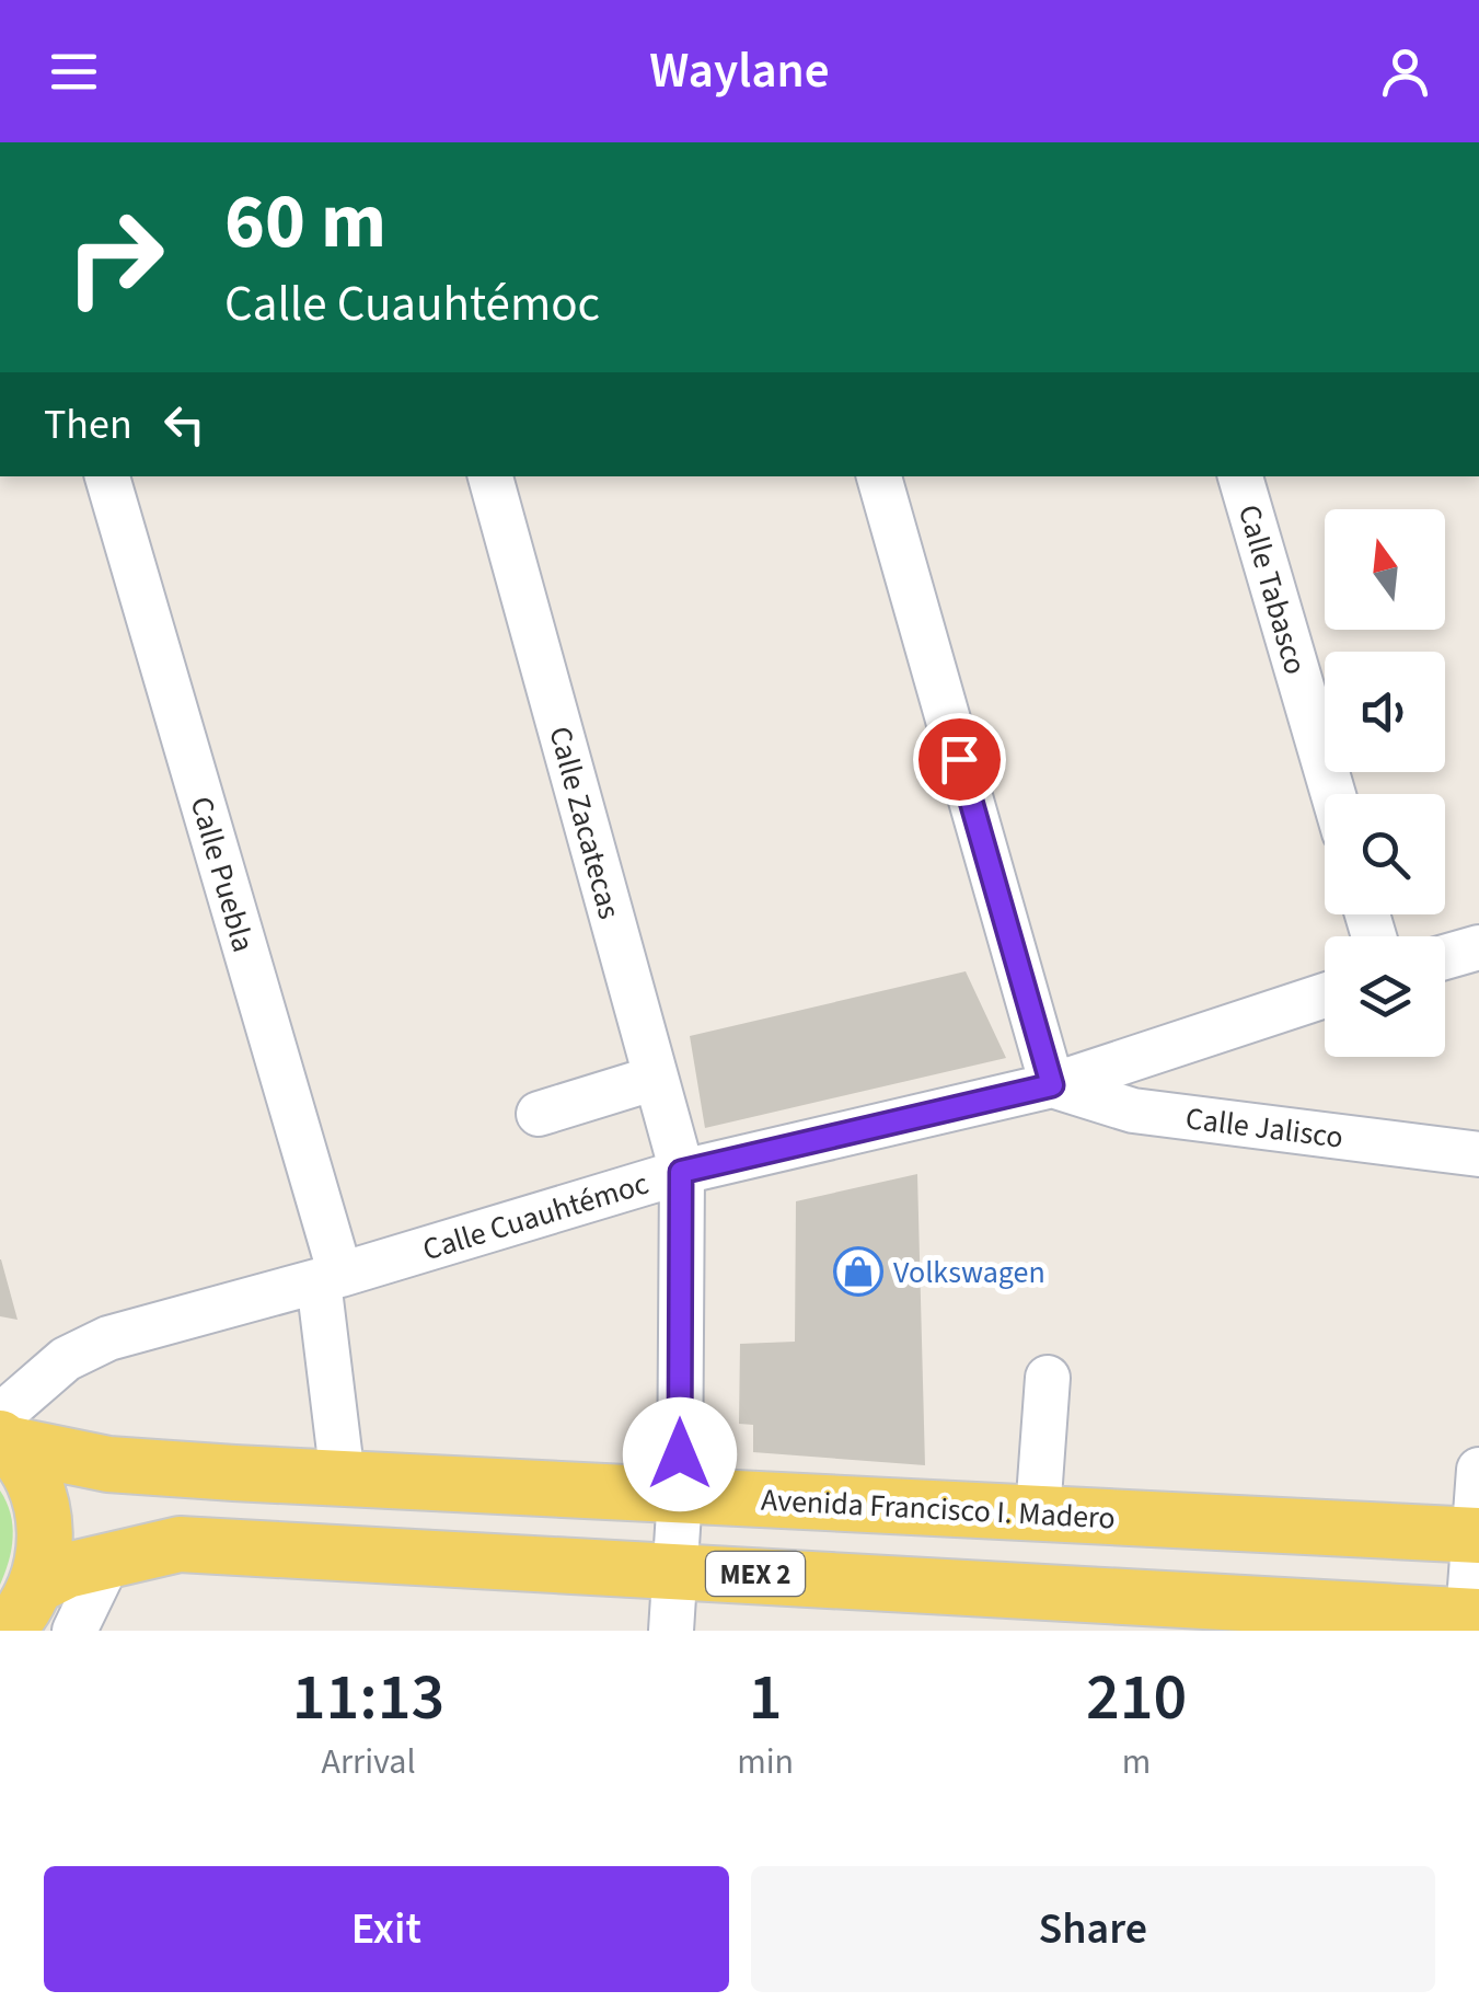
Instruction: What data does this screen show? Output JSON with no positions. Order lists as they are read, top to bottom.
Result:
{
  "streets": {
    "main road": ["Avenida Francisco I. Madero", "MEX 2"],
    "street": [
      "Calle Tabasco",
      "Calle Zacatecas",
      "Calle Puebla",
      "Calle Jalisco",
      "Calle Cuauhtémoc"
    ]
  },
  "crossings": [
    ["Calle Zacatecas", "Calle Cuauhtémoc"],
    ["Calle Zacatecas", "Avenida Francisco I. Madero"],
    ["Calle Zacatecas", "MEX 2"],
    ["Calle Puebla", "Calle Cuauhtémoc"],
    ["Calle Puebla", "Avenida Francisco I. Madero"],
    ["Calle Jalisco", "Calle Cuauhtémoc"],
    ["Calle Cuauhtémoc", "Avenida Francisco I. Madero"]
  ],
  "places": {
    "shop": ["Volkswagen"]
  },
  "north": "top",
  "page": {
    "header": "Waylane",
    "turn": ["60 m", "Calle Cuauhtémoc"],
    "then": "Then",
    "eta": [
      "11:13",
      "Arrival",
      "1",
      "min",
      "210",
      "m"
    ],
    "buttons": ["Exit", "Share"]
  }
}
